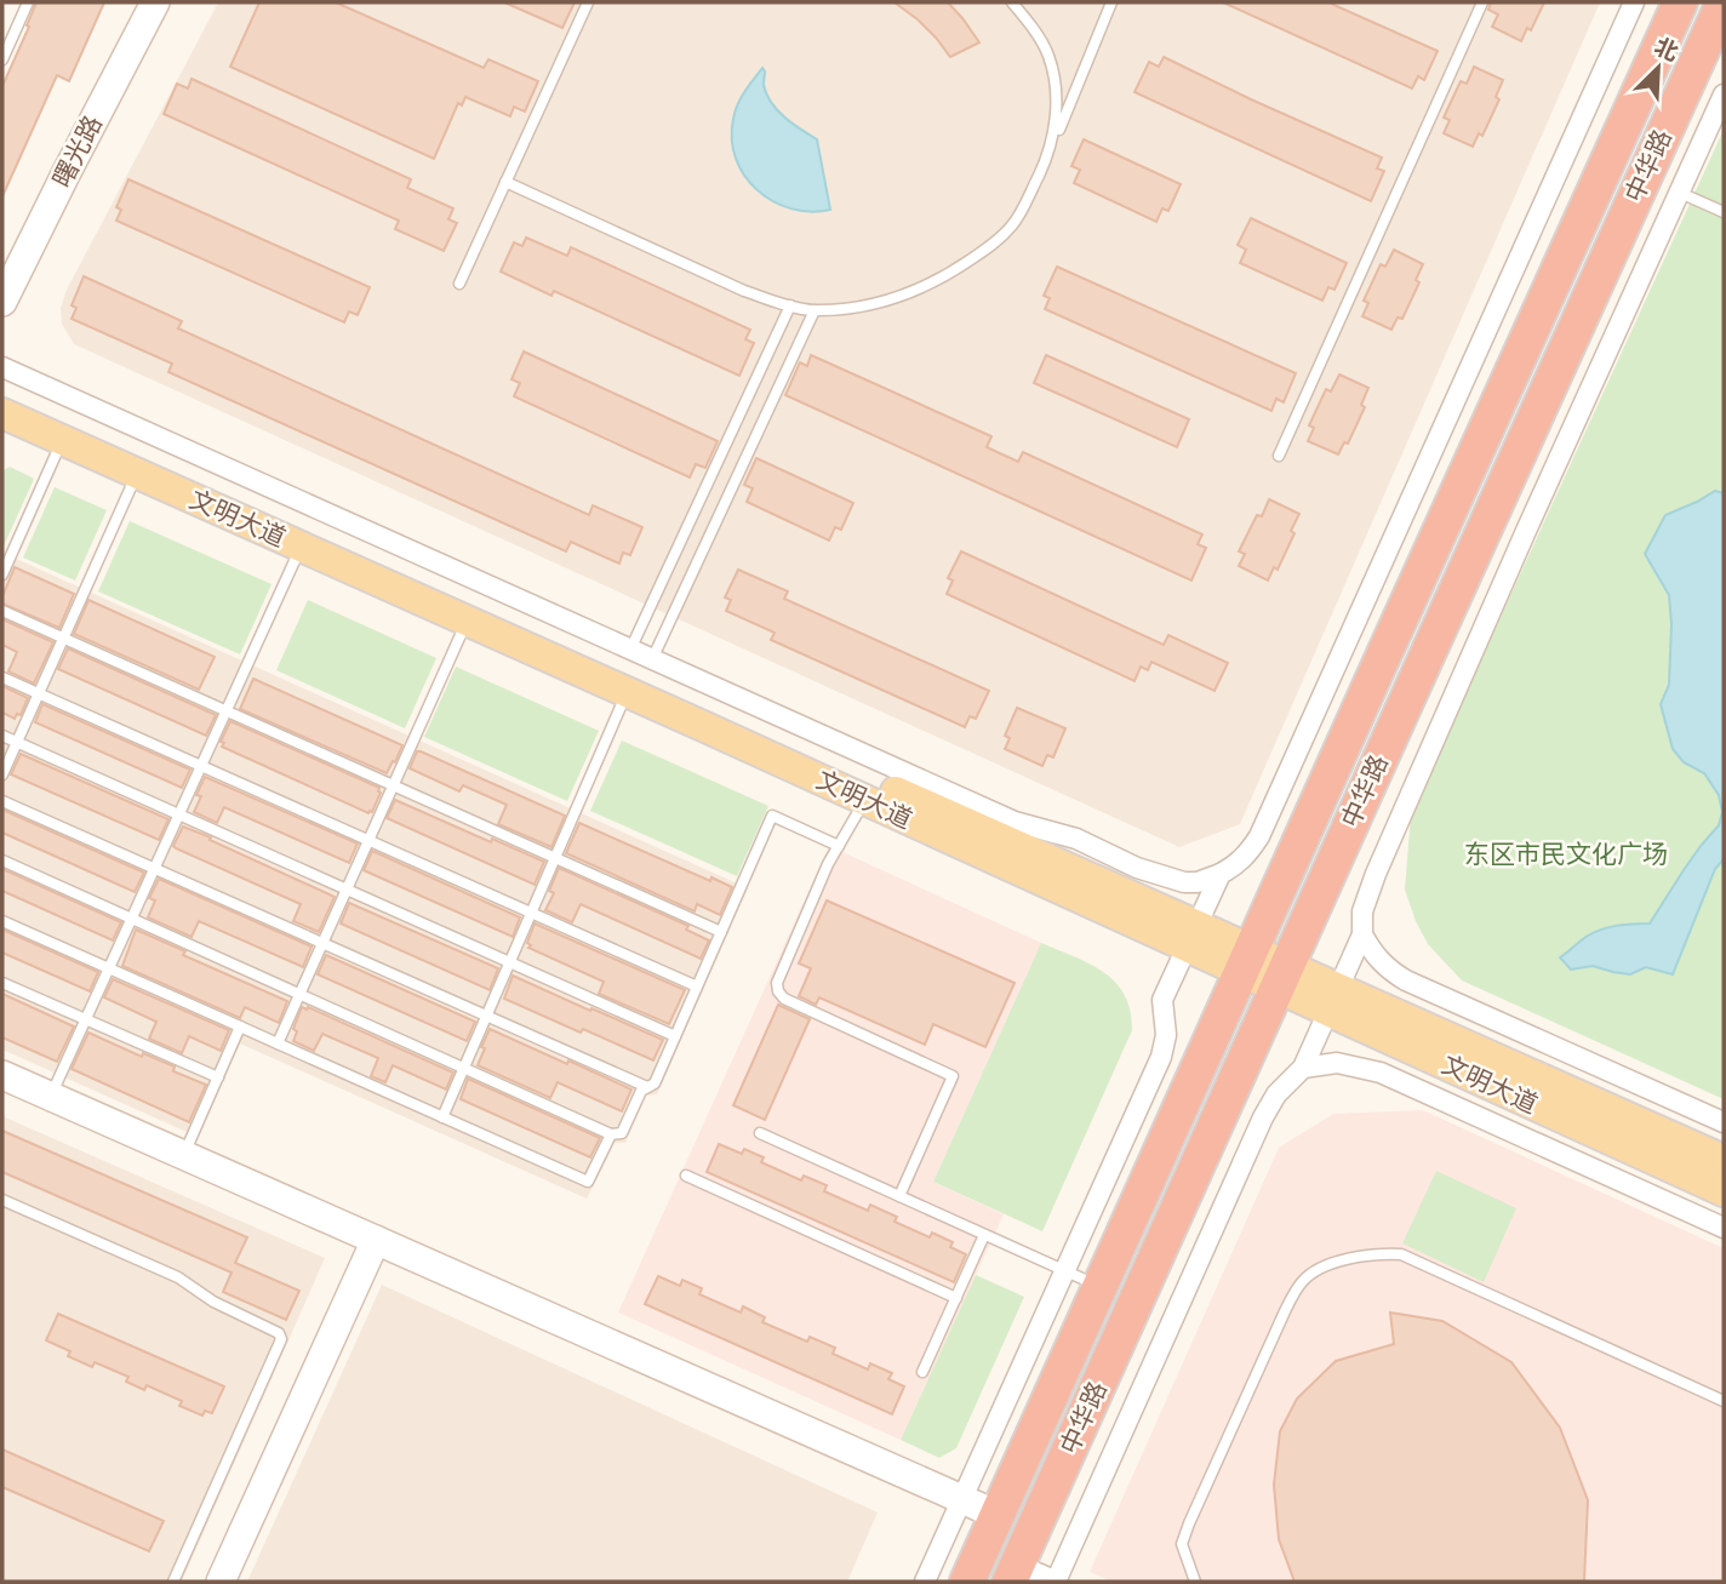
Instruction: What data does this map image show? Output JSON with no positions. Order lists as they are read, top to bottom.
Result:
{
  "streets": {
    "highway": ["中华路"],
    "main road": ["文明大道"],
    "street": ["曙光路"]
  },
  "crossings": [
    ["中华路", "文明大道"]
  ],
  "parks": ["东区市民文化广场"],
  "north": "top right"
}
